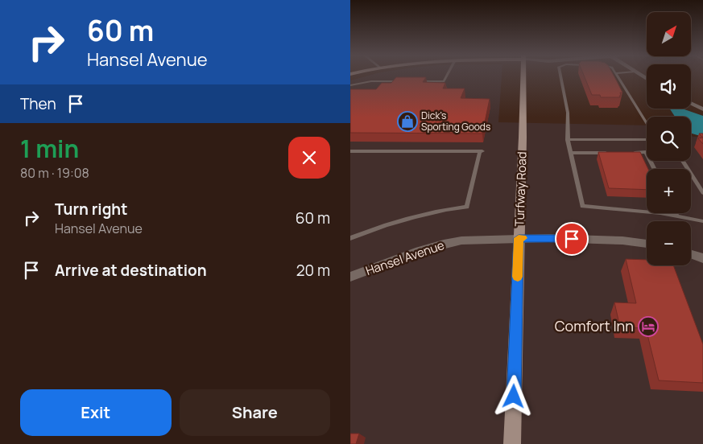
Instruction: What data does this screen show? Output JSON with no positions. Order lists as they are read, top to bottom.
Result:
{
  "streets": {
    "main road": ["Turfway Road"],
    "street": ["Hansel Avenue"]
  },
  "crossings": [
    ["Turfway Road", "Hansel Avenue"]
  ],
  "places": {
    "shop": ["Dick's Sporting Goods"],
    "hotel": ["Comfort Inn"]
  },
  "north": "top right",
  "page": {
    "turn": ["60 m", "Hansel Avenue"],
    "map_buttons": ["+", "−"],
    "then": "Then",
    "heading": ["1 min", "80 m · 19:08"],
    "list": [
      {
        "name": "Turn right",
        "note": "Hansel Avenue",
        "value": "60 m"
      },
      {
        "name": "Arrive at destination",
        "value": "20 m"
      }
    ],
    "buttons": ["Exit", "Share"]
  }
}
